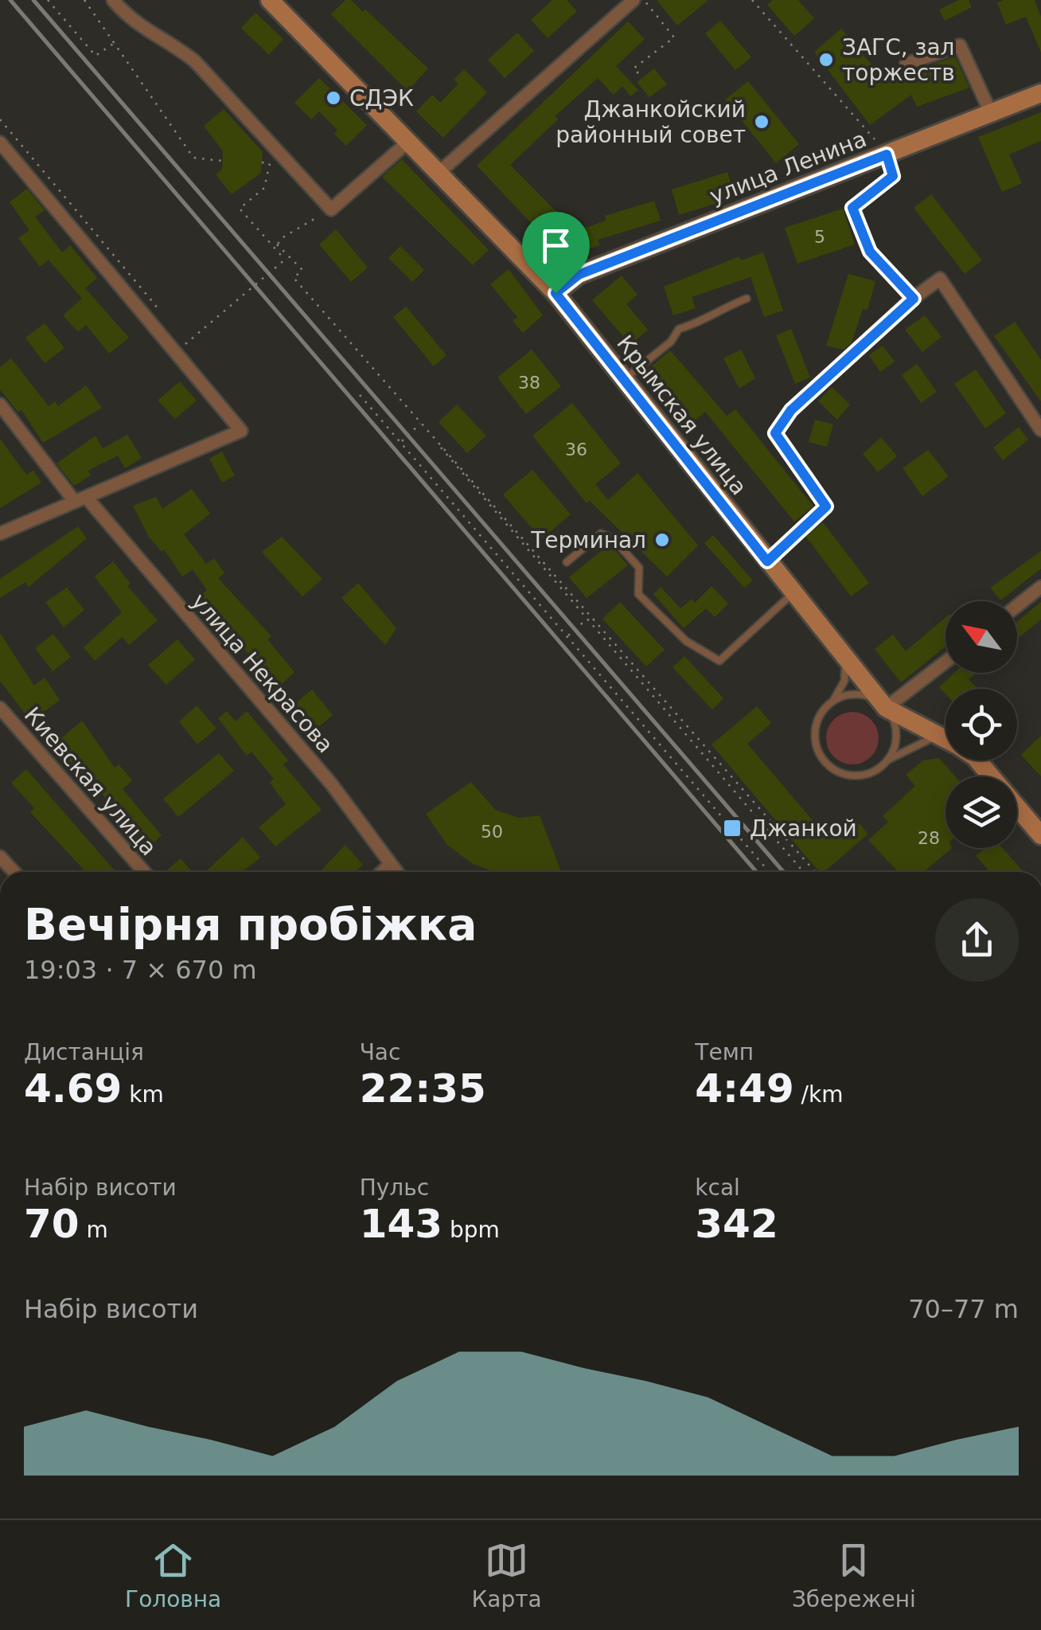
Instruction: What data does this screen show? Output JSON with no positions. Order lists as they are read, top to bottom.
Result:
{
  "streets": {
    "main road": ["улица Ленина", "Крымская улица"],
    "street": ["улица Некрасова", "Киевская улица"]
  },
  "crossings": [
    ["улица Ленина", "Крымская улица"]
  ],
  "places": {
    "other": [
      "ЗАГС, зал торжеств",
      "СДЭК",
      "Джанкойский районный совет",
      "Терминал"
    ],
    "transit": ["Джанкой"]
  },
  "house_numbers": [
    "5",
    "38",
    "36",
    "50",
    "28"
  ],
  "north": "top left",
  "page": {
    "heading": ["Вечірня пробіжка", "19:03 · 7 × 670 m"],
    "stats": [
      ["Дистанція", "4.69 km"],
      ["Час", "22:35"],
      ["Темп", "4:49 /km"],
      ["Набір висоти", "70 m"],
      ["Пульс", "143 bpm"],
      ["kcal", "342"]
    ],
    "chart": ["Набір висоти", "70–77 m"],
    "tabs": ["Головна", "Карта", "Збережені"]
  }
}
